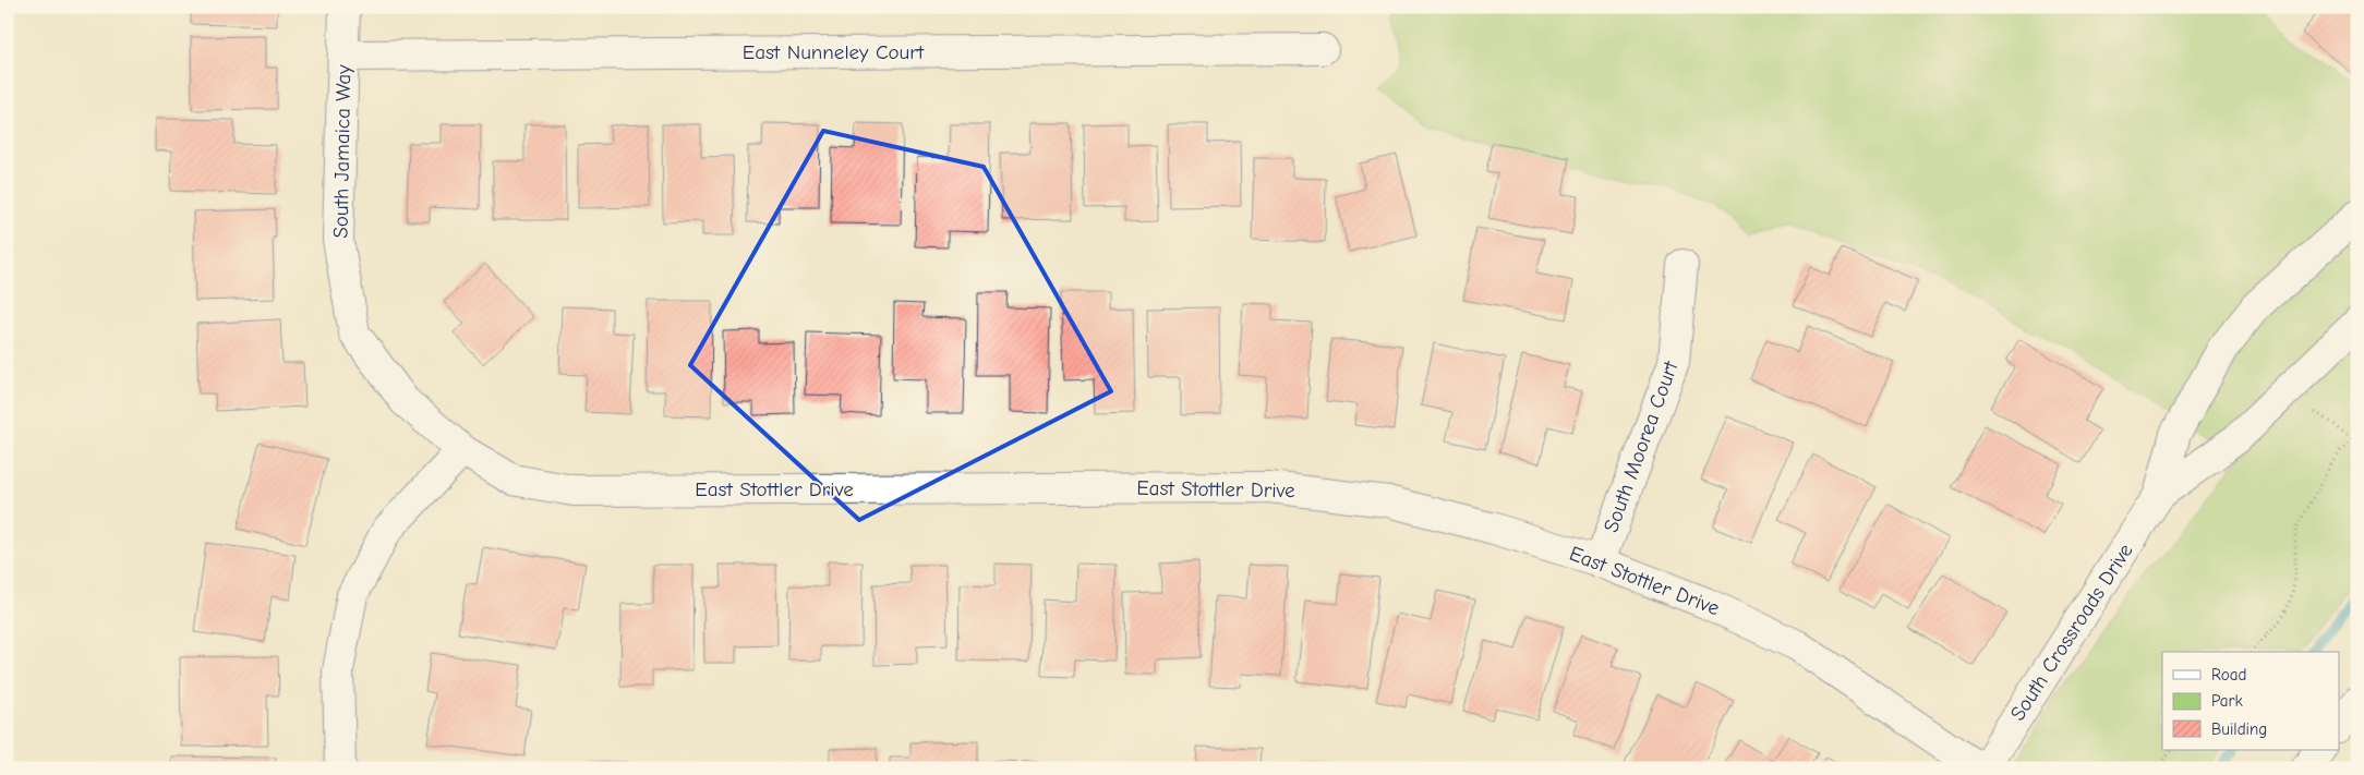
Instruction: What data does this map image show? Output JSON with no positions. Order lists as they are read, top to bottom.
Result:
{
  "streets": {
    "street": [
      "East Nunneley Court",
      "South Jamaica Way",
      "South Moorea Court",
      "East Stottler Drive",
      "South Crossroads Drive"
    ]
  },
  "crossings": [
    ["East Nunneley Court", "South Jamaica Way"],
    ["South Jamaica Way", "East Stottler Drive"],
    ["South Moorea Court", "East Stottler Drive"]
  ],
  "legend": ["Road", "Park", "Building"]
}
